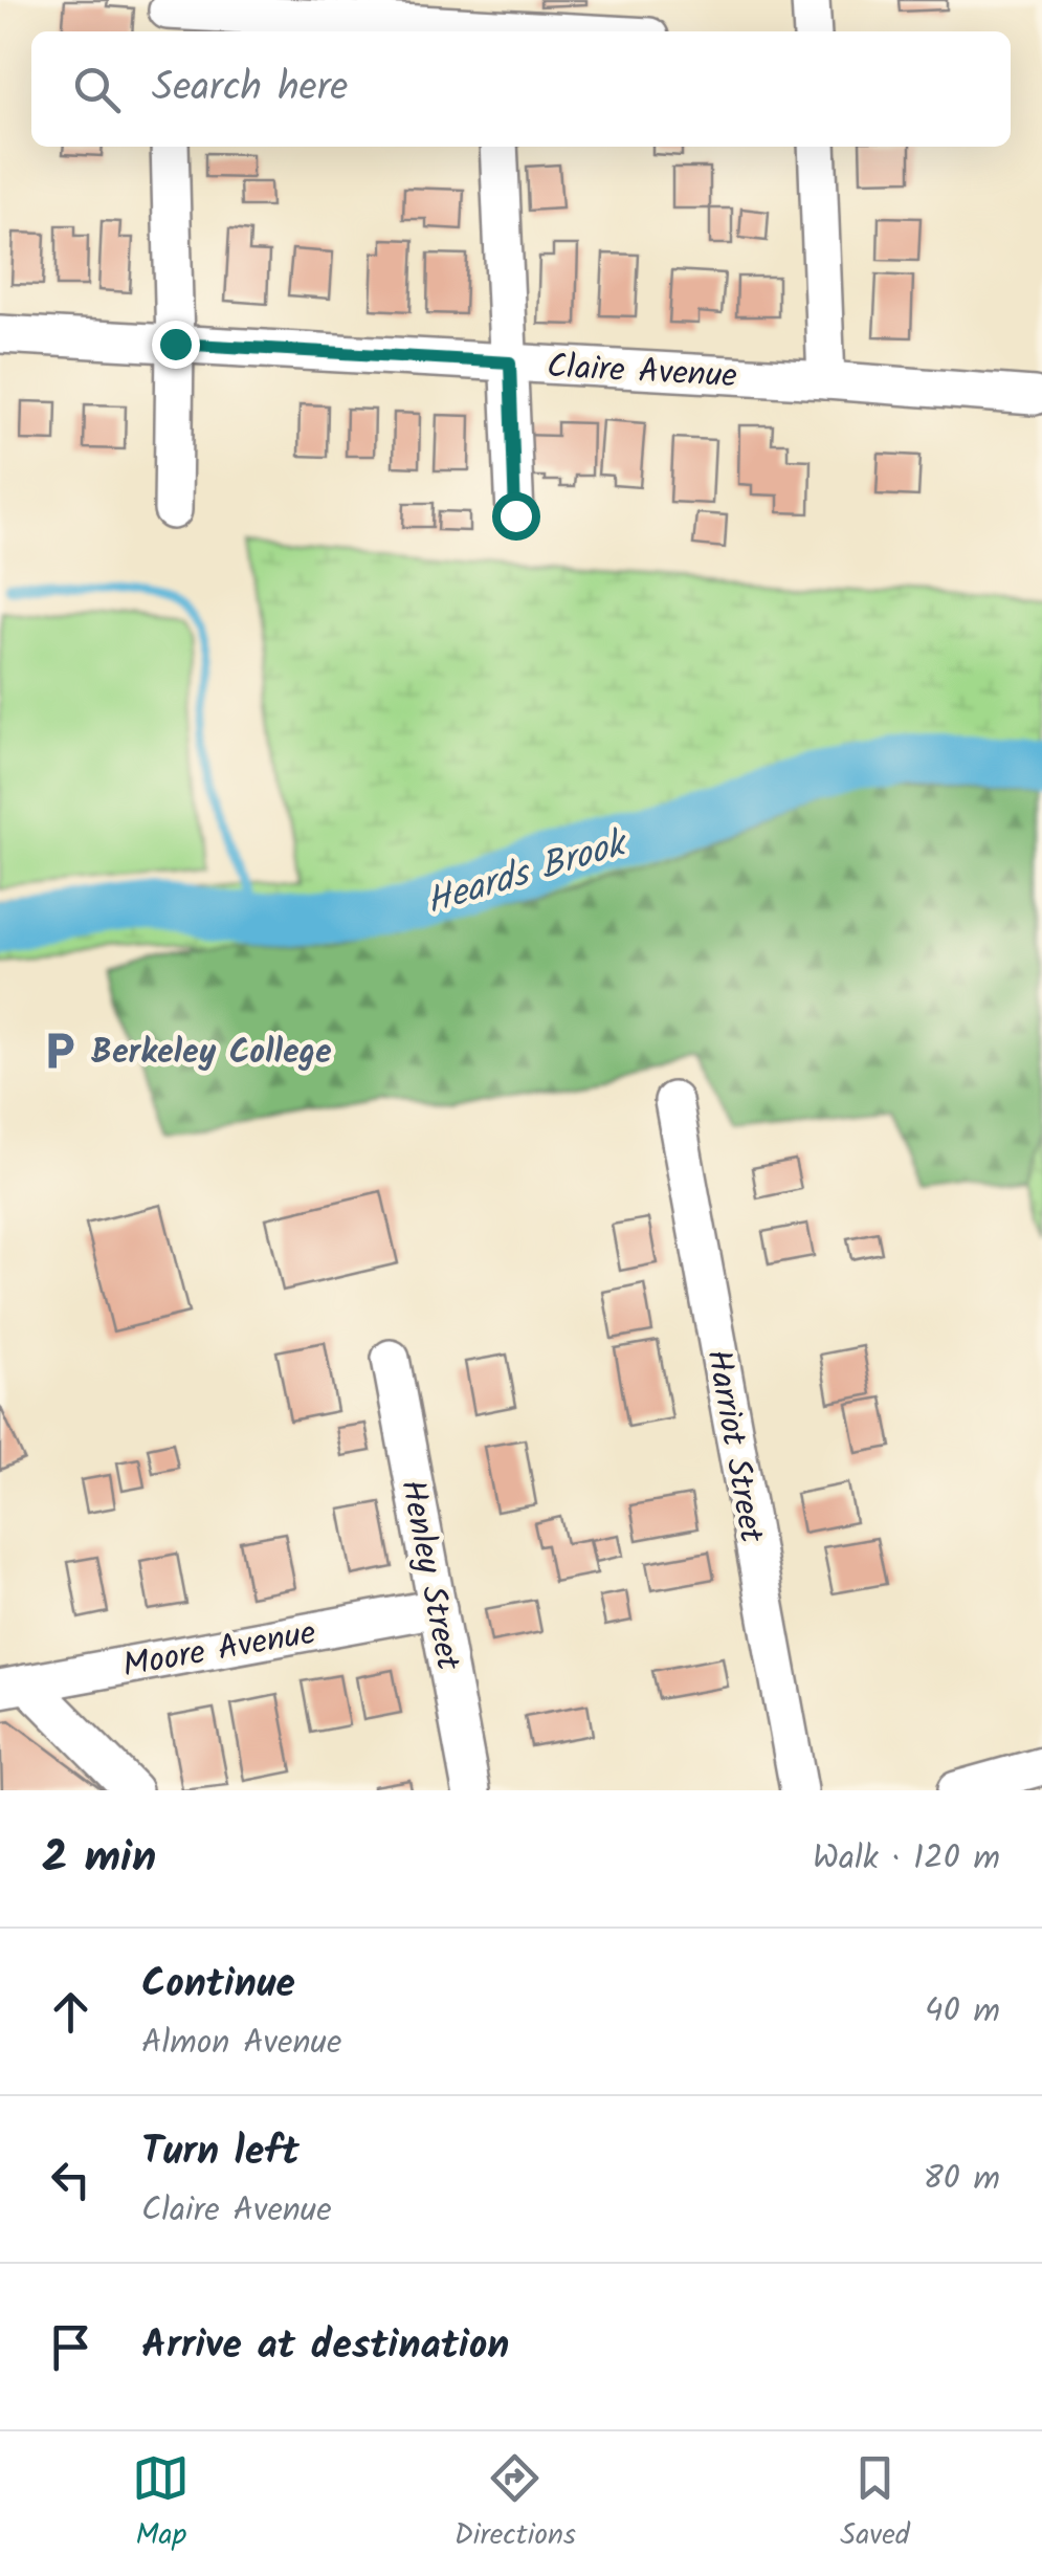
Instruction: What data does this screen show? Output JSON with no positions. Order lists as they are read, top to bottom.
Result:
{
  "streets": {
    "street": [
      "Claire Avenue",
      "Harriot Street",
      "Henley Street",
      "Moore Avenue"
    ]
  },
  "crossings": [
    ["Henley Street", "Moore Avenue"]
  ],
  "water": ["Heards Brook"],
  "places": {
    "parking": ["Berkeley College"]
  },
  "page": {
    "search": "Search here",
    "heading": ["2 min", "Walk · 120 m"],
    "list": [
      ["Continue", "Almon Avenue", "40 m"],
      ["Turn left", "Claire Avenue", "80 m"],
      "Arrive at destination"
    ],
    "nav": ["Map", "Directions", "Saved"]
  }
}
